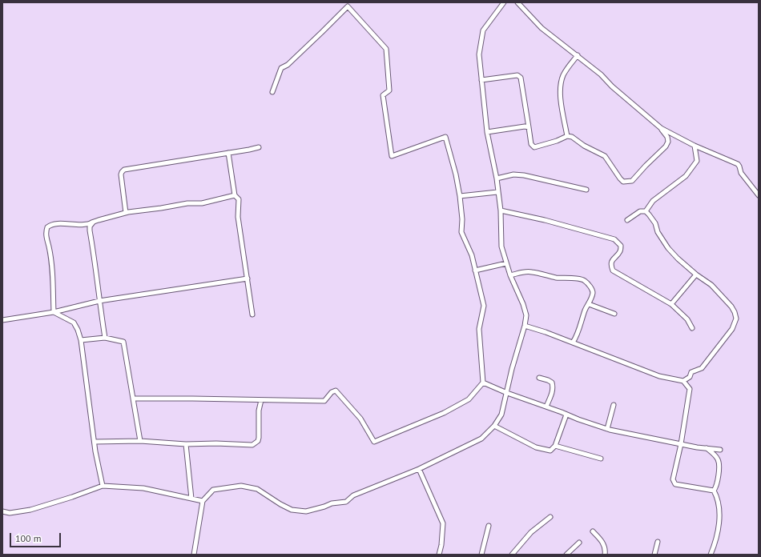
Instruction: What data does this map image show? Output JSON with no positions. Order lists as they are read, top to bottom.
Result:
{
  "scale_bar": "100 m"
}
